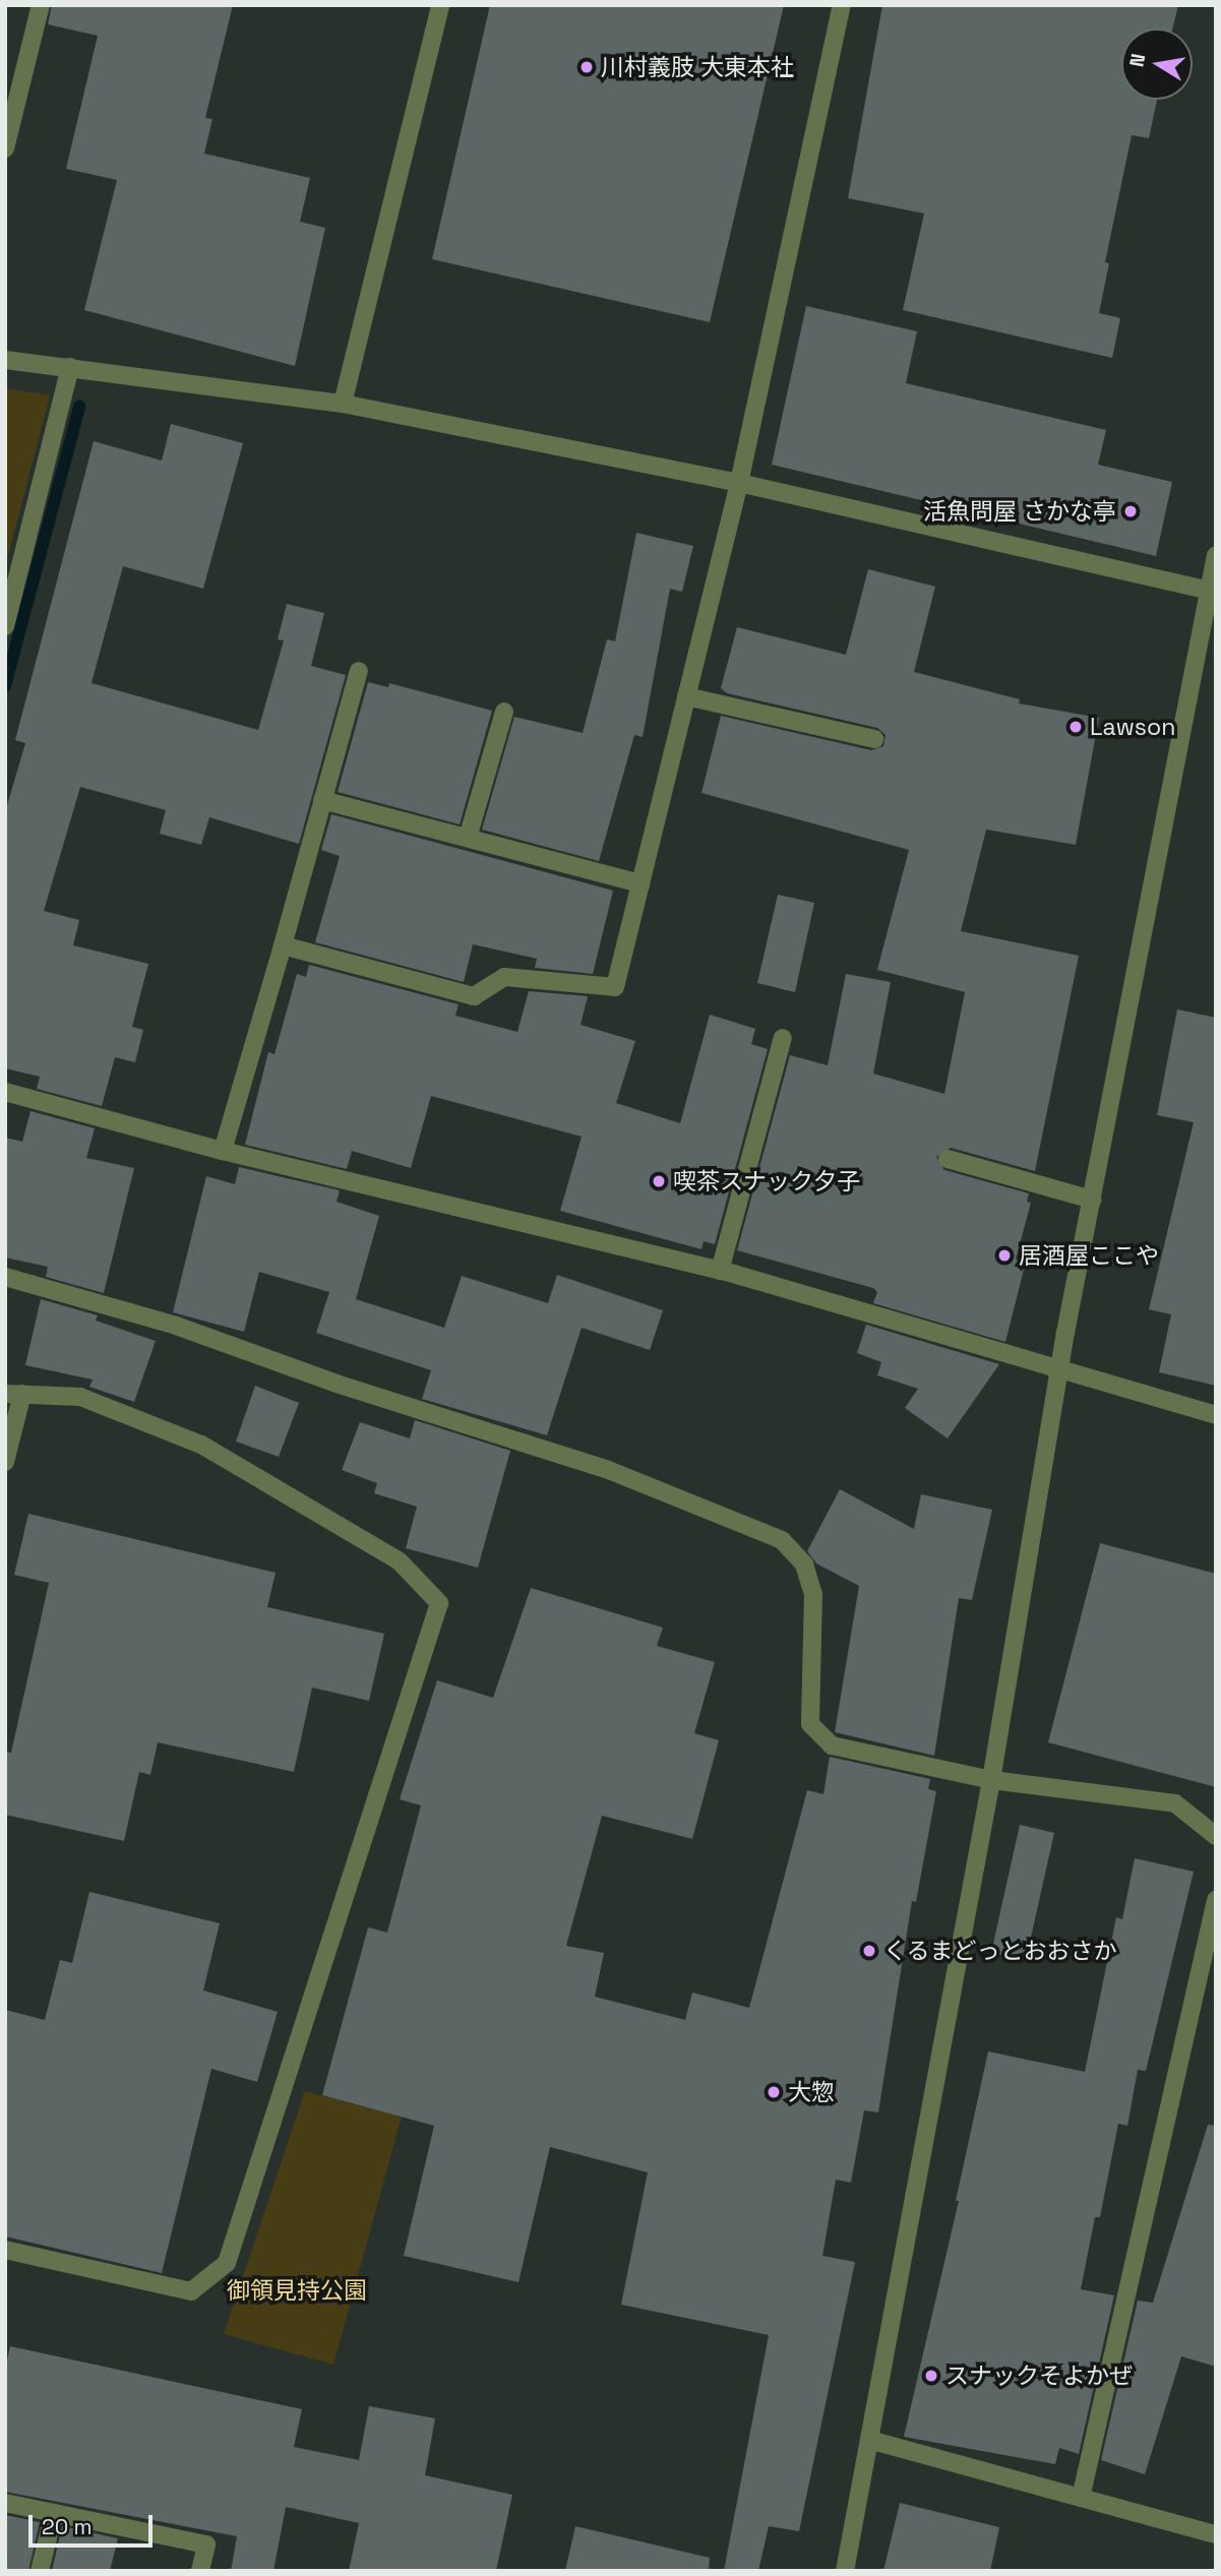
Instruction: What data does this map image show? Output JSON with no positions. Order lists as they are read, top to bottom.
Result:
{
  "parks": ["御領見持公園"],
  "places": [
    "川村義肢 大東本社",
    "活魚問屋 さかな亭",
    "Lawson",
    "喫茶スナック夕子",
    "居酒屋ここや",
    "くるまどっとおおさか",
    "大惣",
    "スナックそよかぜ"
  ],
  "scale_bar": "20 m",
  "north": "left"
}
